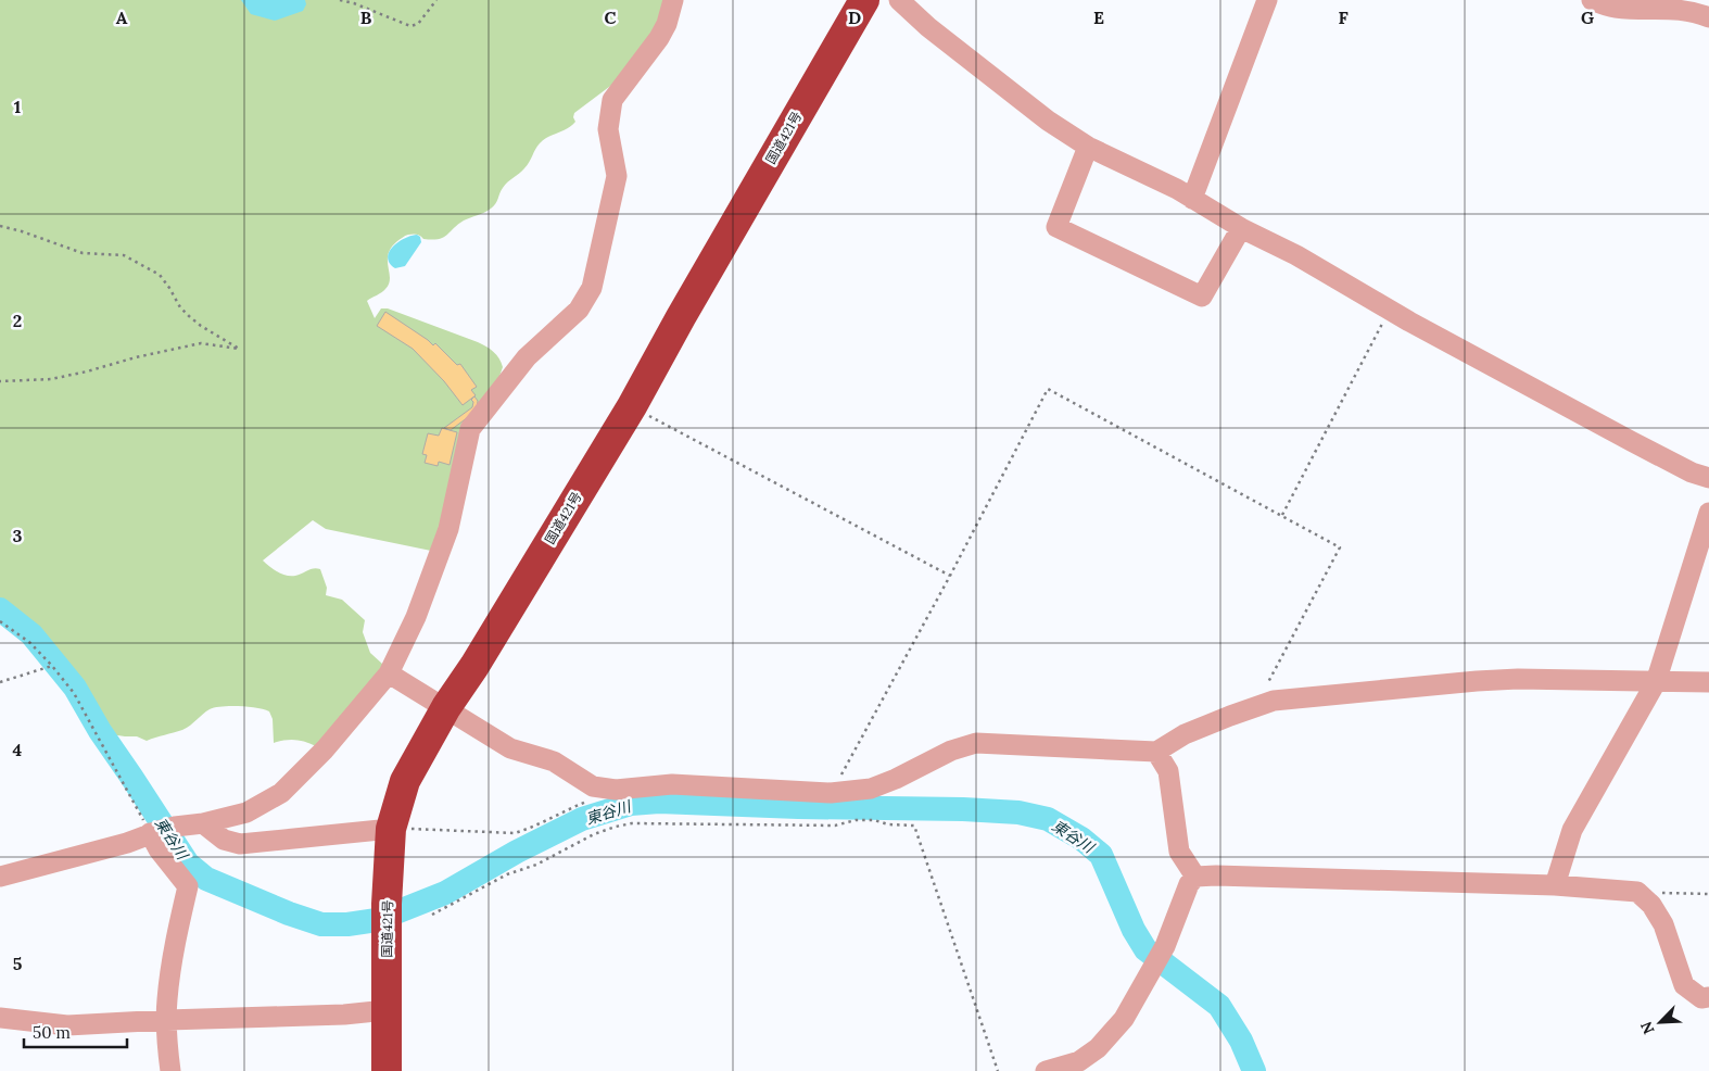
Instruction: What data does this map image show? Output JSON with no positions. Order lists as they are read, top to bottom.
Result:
{
  "streets": {
    "highway": ["国道421号"]
  },
  "water": ["東谷川"],
  "scale_bar": "50 m",
  "north": "bottom left",
  "grid": {
    "columns": [
      "A",
      "B",
      "C",
      "D",
      "E",
      "F",
      "G"
    ],
    "rows": [
      "1",
      "2",
      "3",
      "4",
      "5"
    ]
  }
}
